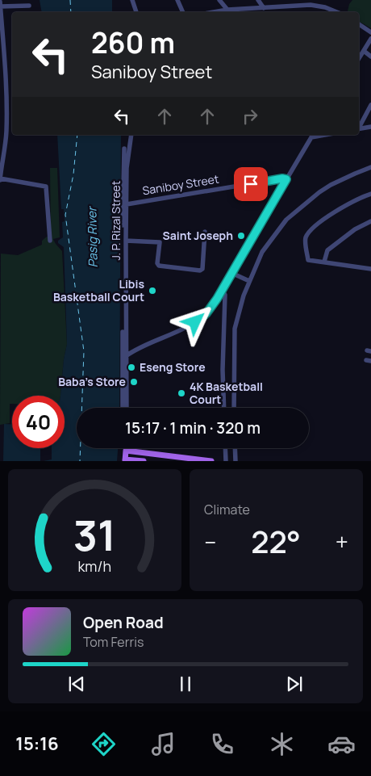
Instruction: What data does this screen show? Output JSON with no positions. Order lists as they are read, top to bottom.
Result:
{
  "streets": {
    "street": ["Saniboy Street", "J. P. Rizal Street"]
  },
  "crossings": [
    ["Saniboy Street", "J. P. Rizal Street"]
  ],
  "water": ["Pasig River"],
  "places": [
    "Saint Joseph",
    "Libis Basketball Court",
    "Eseng Store",
    "Baba's Store",
    "4K Basketball Court"
  ],
  "page": {
    "turn": ["260 m", "Saniboy Street"],
    "limit": "40",
    "trip": "15:17 · 1 min · 320 m",
    "tile": "Climate",
    "heat": ["−", "22°", "+"],
    "song": ["Open Road", "Tom Ferris"],
    "tabs": "15:16",
    "gauge": ["31", "km/h"]
  }
}
